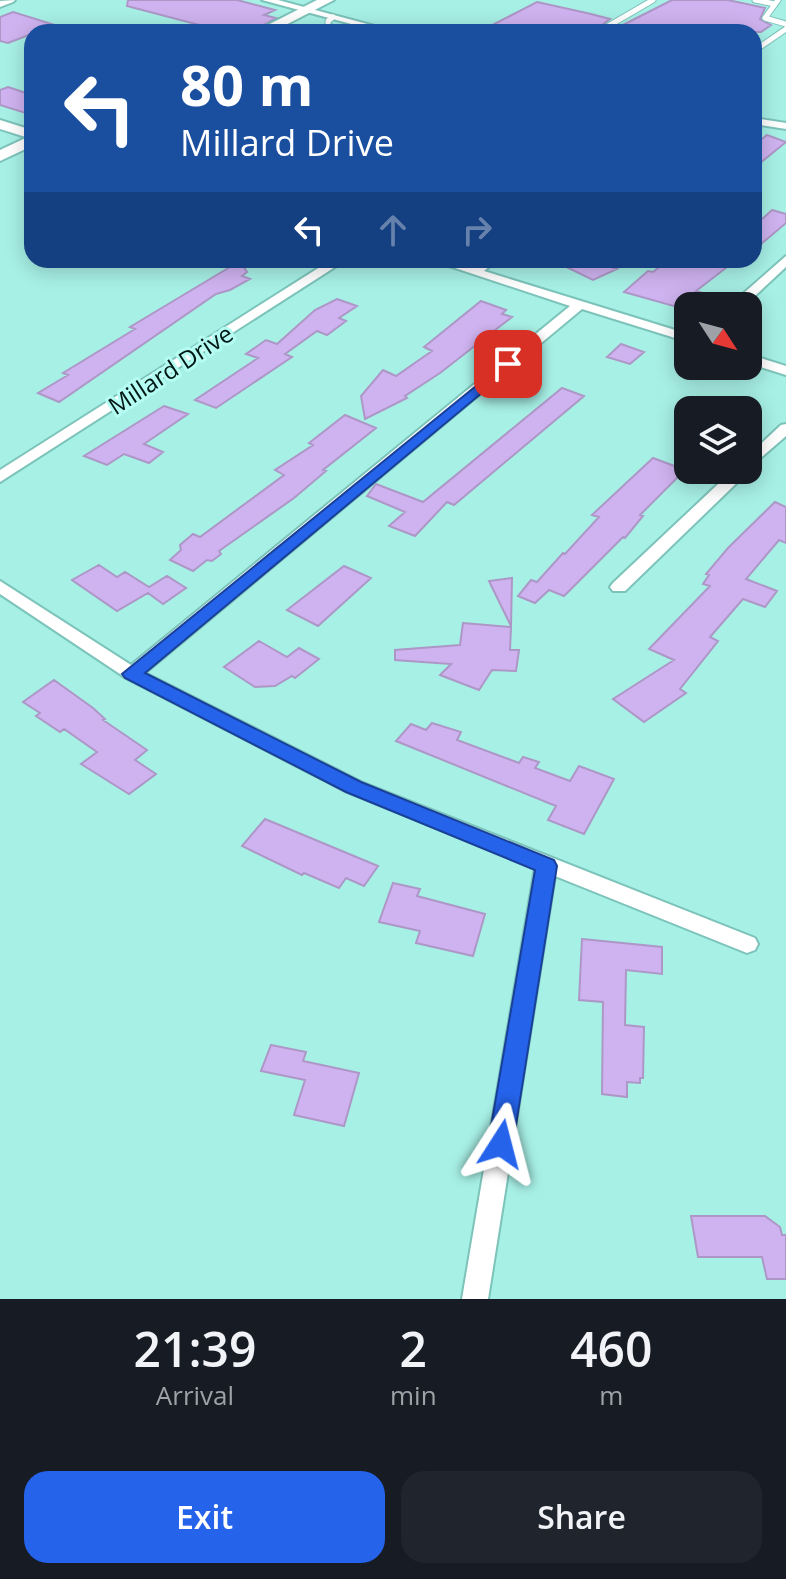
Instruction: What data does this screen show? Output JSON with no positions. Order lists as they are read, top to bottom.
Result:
{
  "streets": {
    "street": ["Millard Drive"]
  },
  "north": "bottom right",
  "page": {
    "turn": ["80 m", "Millard Drive"],
    "eta": [
      "21:39",
      "Arrival",
      "2",
      "min",
      "460",
      "m"
    ],
    "buttons": ["Exit", "Share"]
  }
}
